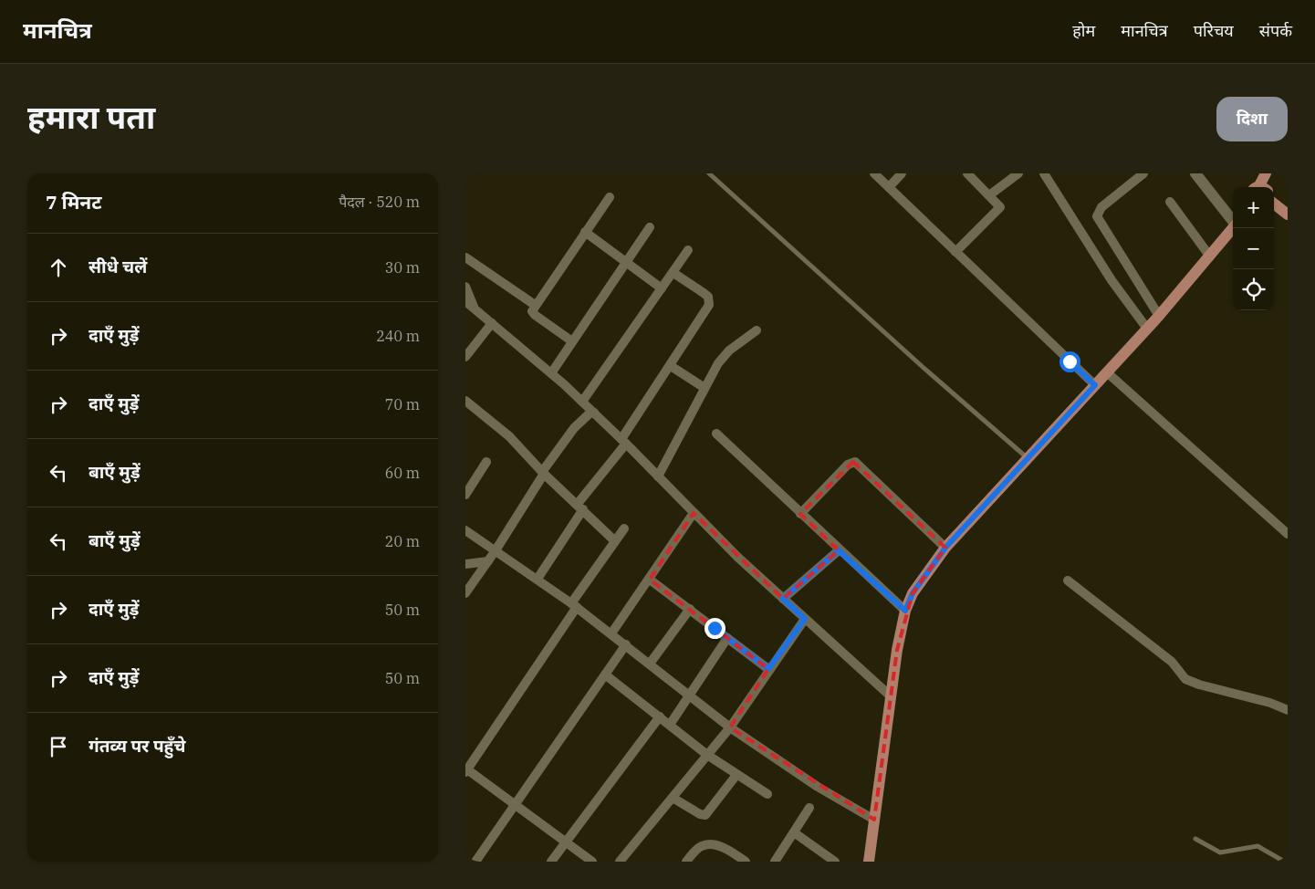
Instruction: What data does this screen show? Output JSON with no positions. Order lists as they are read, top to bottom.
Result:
{
  "page": {
    "header": "मानचित्र",
    "nav": [
      "होम",
      "मानचित्र",
      "परिचय",
      "संपर्क"
    ],
    "title": "हमारा पता",
    "buttons": "दिशा",
    "heading": ["7 मिनट", "पैदल · 520 m"],
    "map_buttons": ["+", "−"],
    "list": [
      ["सीधे चलें", "30 m"],
      ["दाएँ मुड़ें", "240 m"],
      ["दाएँ मुड़ें", "70 m"],
      ["बाएँ मुड़ें", "60 m"],
      ["बाएँ मुड़ें", "20 m"],
      ["दाएँ मुड़ें", "50 m"],
      ["दाएँ मुड़ें", "50 m"],
      "गंतव्य पर पहुँचे"
    ]
  }
}
